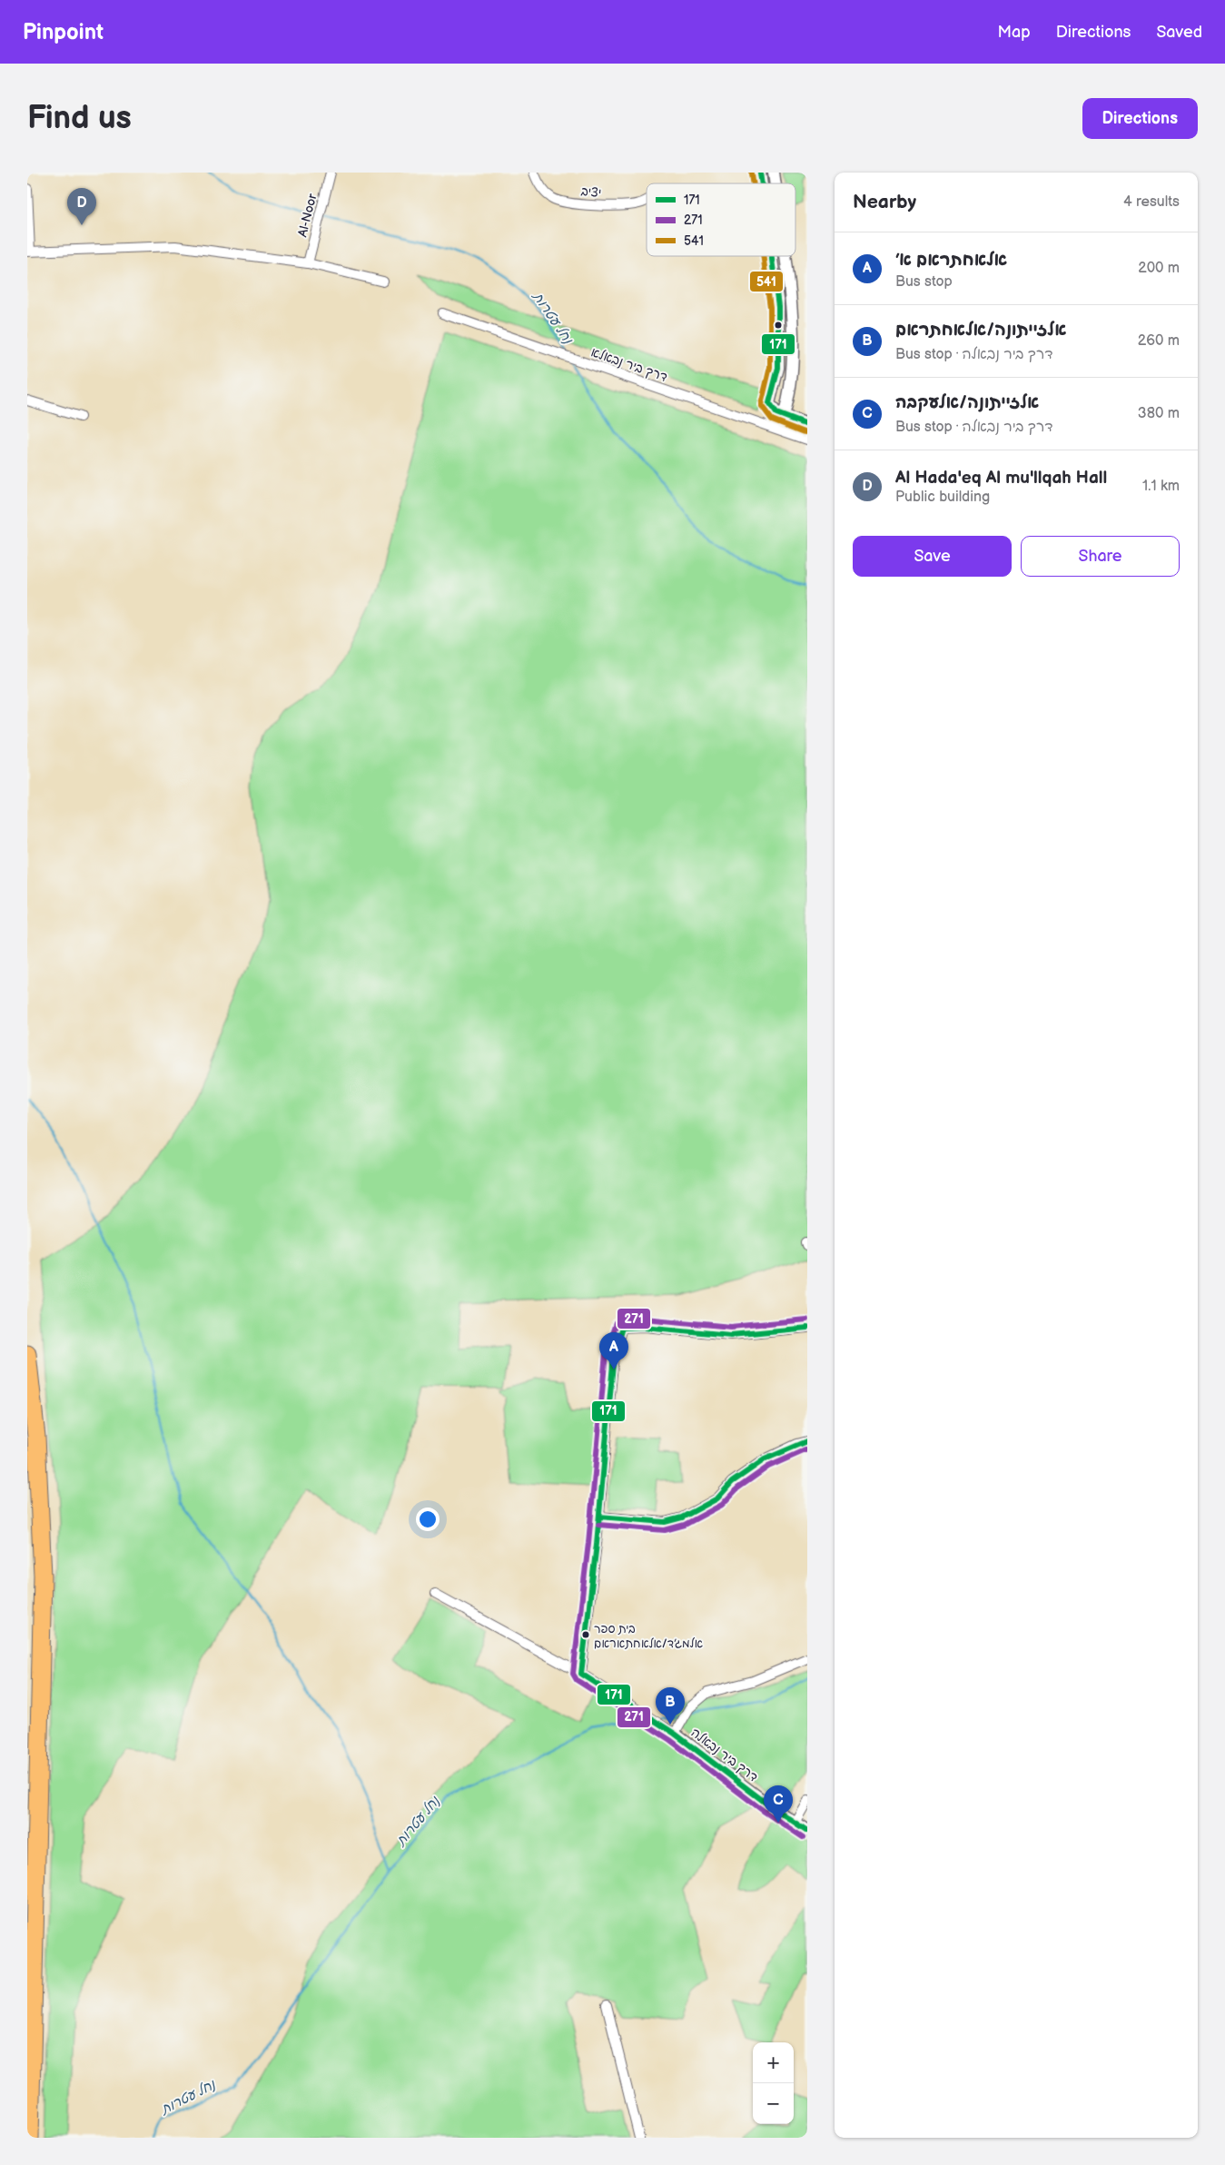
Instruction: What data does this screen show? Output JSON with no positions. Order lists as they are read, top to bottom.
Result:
{
  "streets": {
    "street": [
      "יציב",
      "Al-Noor",
      "דרך ביר נבאלא",
      "דרך ביר נבאלה"
    ]
  },
  "water": ["נחל עטרות"],
  "places": ["בית ספר אלמג׳ד/אלאחתאראם"],
  "lines": ["transit line 171", "transit line 541", "transit line 271"],
  "legend": ["171", "271", "541"],
  "page": {
    "header": "Pinpoint",
    "nav": ["Map", "Directions", "Saved"],
    "buttons": [
      "Directions",
      ["Save", "Share"]
    ],
    "title": "Find us",
    "heading": ["Nearby", "4 results"],
    "pins": [
      "D",
      "A",
      "B",
      "C"
    ],
    "list": [
      {
        "mark": "A",
        "name": "אלאחתראם א׳",
        "note": "Bus stop",
        "value": "200 m"
      },
      {
        "mark": "B",
        "name": "אלזייתונה/אלאחתראם",
        "note": "Bus stop · דרך ביר נבאלה",
        "value": "260 m"
      },
      {
        "mark": "C",
        "name": "אלזייתונה/אלעקבה",
        "note": "Bus stop · דרך ביר נבאלה",
        "value": "380 m"
      },
      {
        "mark": "D",
        "name": "Al Hada'eq Al mu'llqah Hall",
        "note": "Public building",
        "value": "1.1 km"
      }
    ],
    "map_buttons": ["+", "−"]
  }
}
